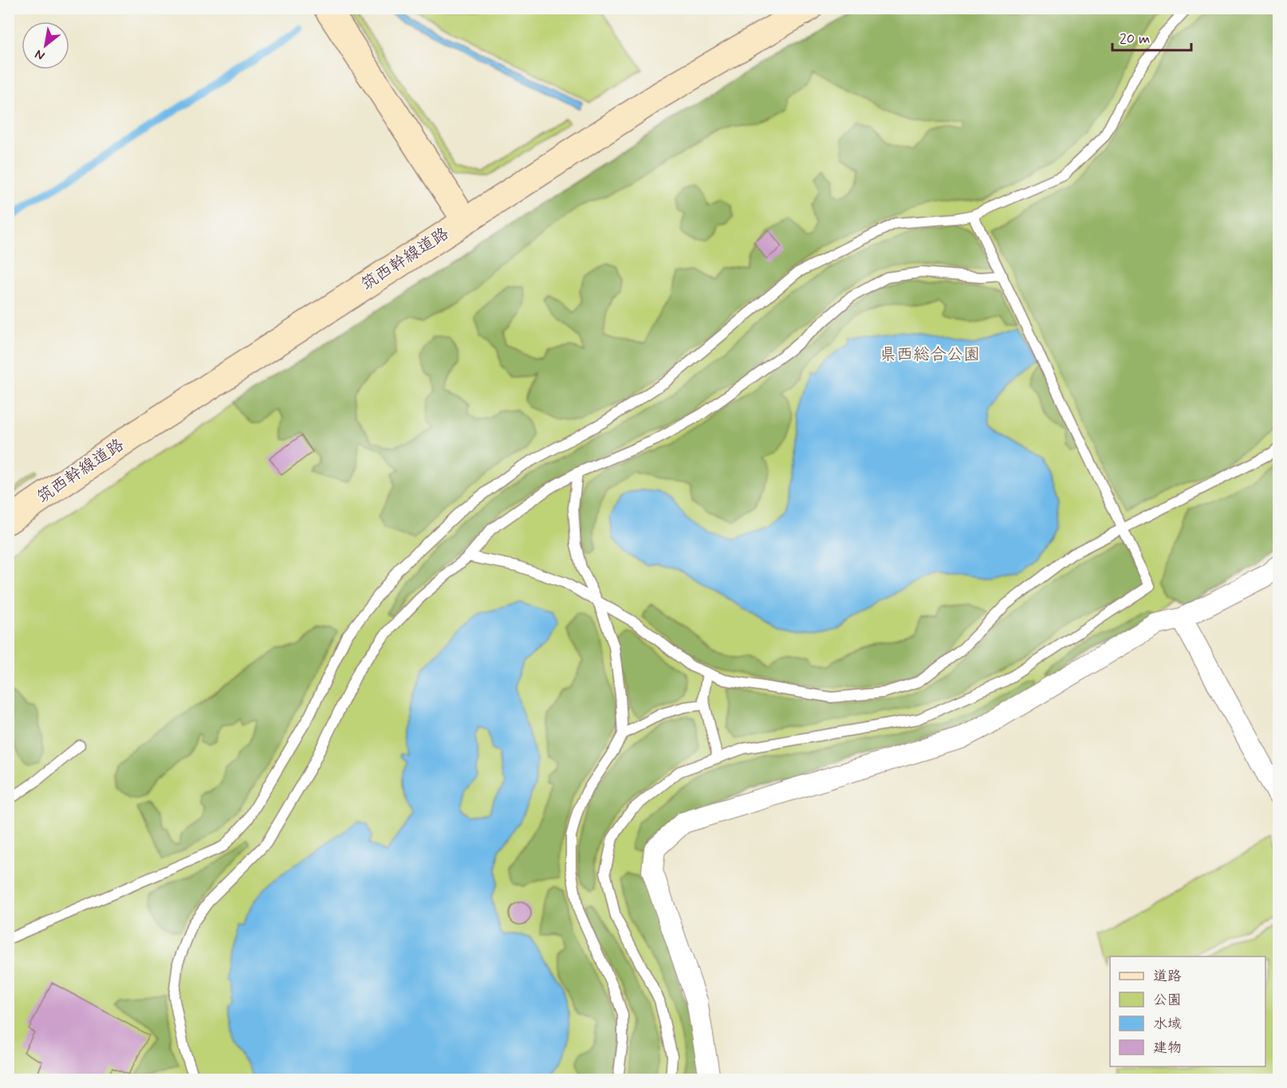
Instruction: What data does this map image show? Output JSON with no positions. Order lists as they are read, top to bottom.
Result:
{
  "streets": {
    "street": ["筑西幹線道路"]
  },
  "parks": ["県西総合公園"],
  "legend": [
    "道路",
    "公園",
    "水域",
    "建物"
  ],
  "scale_bar": "20 m",
  "north": "bottom left"
}
